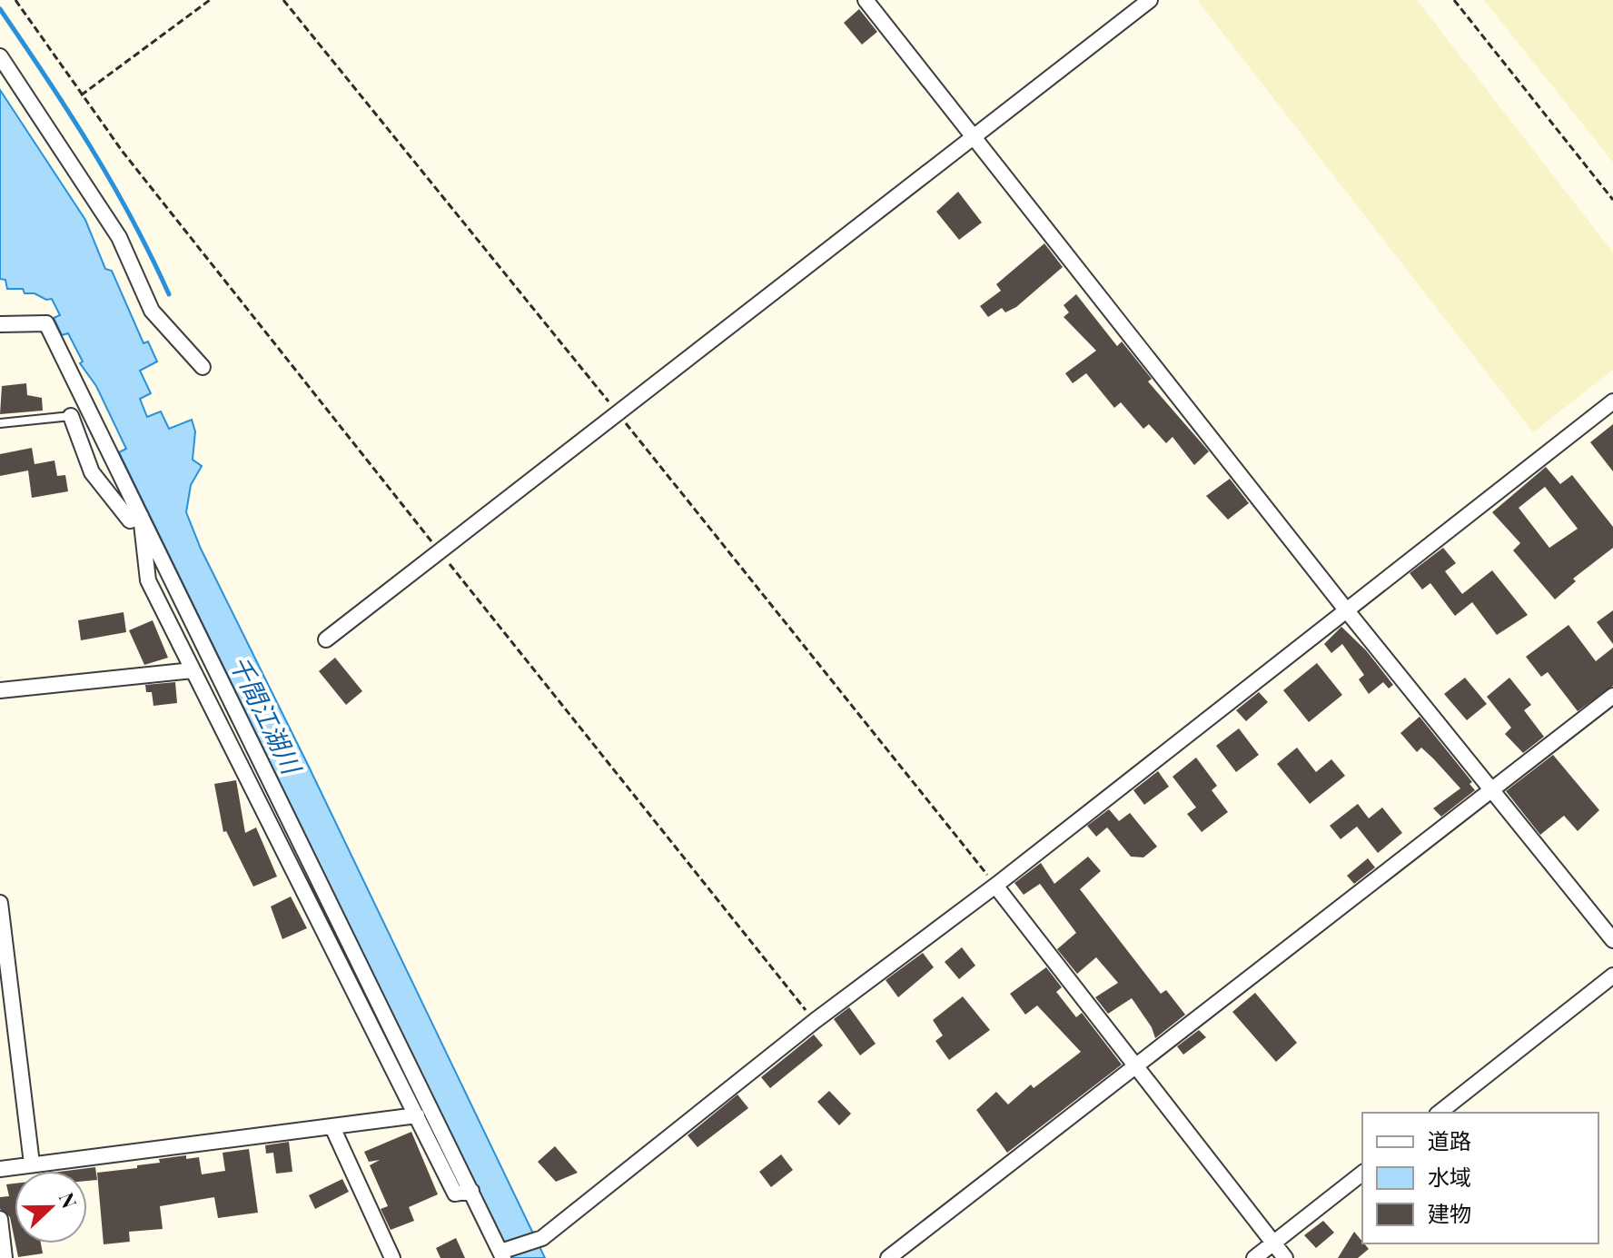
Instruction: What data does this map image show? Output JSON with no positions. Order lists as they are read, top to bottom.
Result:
{
  "water": ["千間江湖川"],
  "legend": ["道路", "水域", "建物"],
  "north": "right"
}
